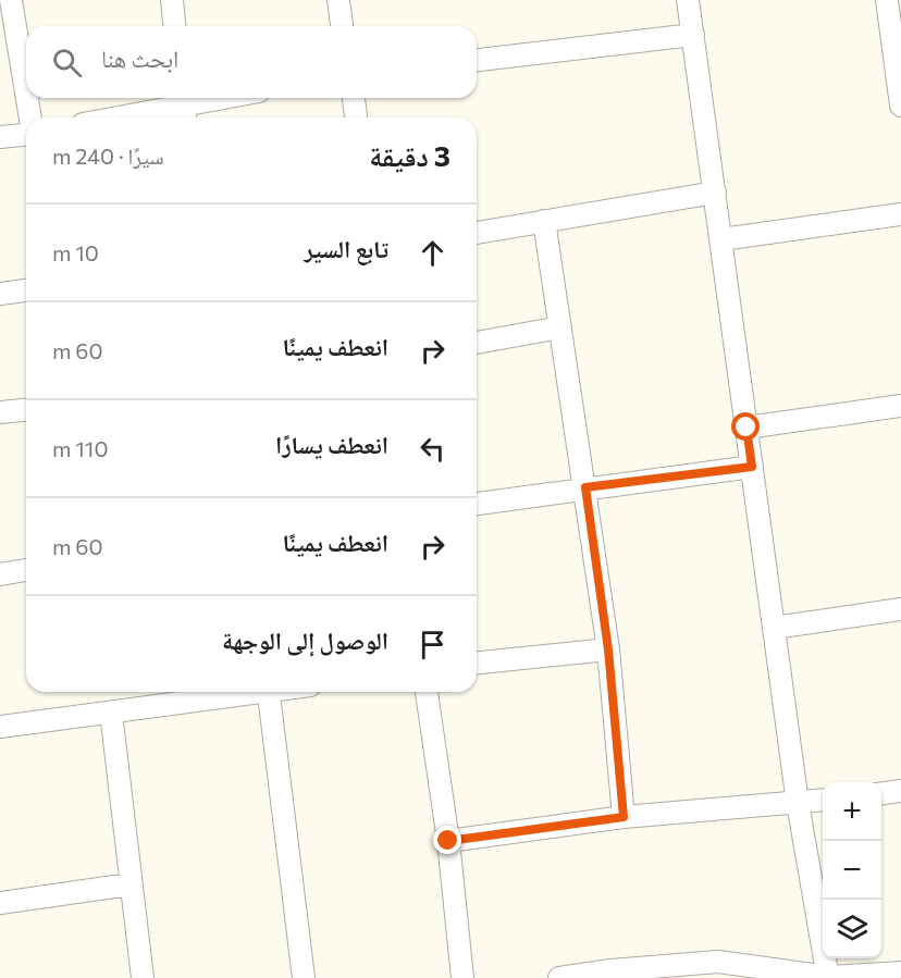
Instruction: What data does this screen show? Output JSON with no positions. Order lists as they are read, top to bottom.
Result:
{
  "page": {
    "search": "ابحث هنا",
    "heading": ["3 دقيقة", "سيرًا · 240 m"],
    "list": [
      ["تابع السير", "10 m"],
      ["انعطف يمينًا", "60 m"],
      ["انعطف يسارًا", "110 m"],
      ["انعطف يمينًا", "60 m"],
      "الوصول إلى الوجهة"
    ],
    "map_buttons": ["+", "−"]
  }
}
